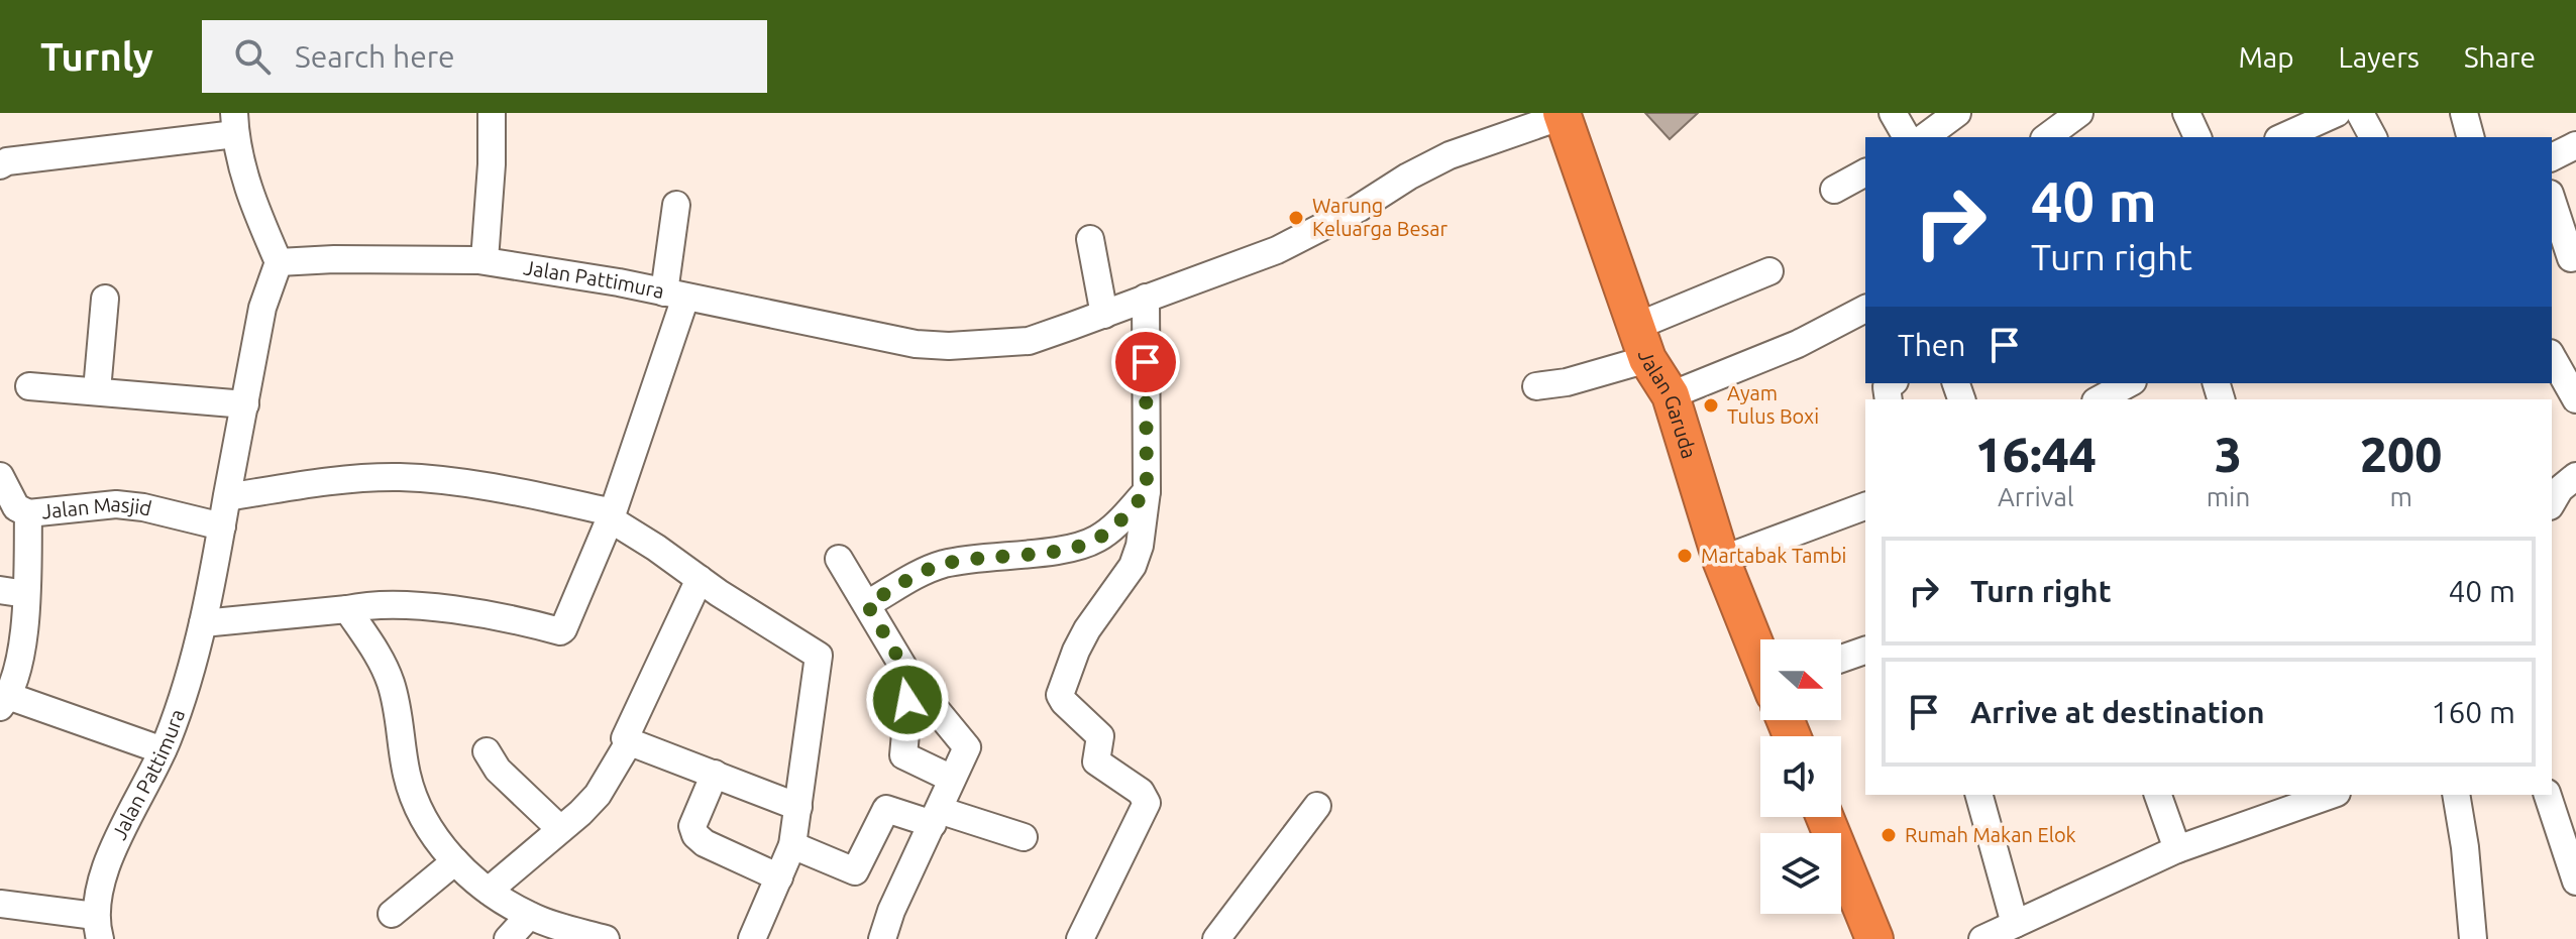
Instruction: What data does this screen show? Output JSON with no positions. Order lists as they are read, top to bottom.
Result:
{
  "streets": {
    "highway": ["Jalan Garuda"],
    "street": ["Jalan Pattimura", "Jalan Masjid"]
  },
  "crossings": [
    ["Jalan Pattimura", "Jalan Garuda"],
    ["Jalan Pattimura", "Jalan Masjid"]
  ],
  "places": [
    "Warung Keluarga Besar",
    "Ayam Tulus Boxi",
    "Martabak Tambi",
    "Rumah Makan Elok"
  ],
  "north": "right",
  "page": {
    "header": "Turnly",
    "search": "Search here",
    "nav": ["Map", "Layers", "Share"],
    "turn": ["40 m", "Turn right"],
    "then": "Then",
    "eta": [
      "16:44",
      "Arrival",
      "3",
      "min",
      "200",
      "m"
    ],
    "list": [
      {
        "name": "Turn right",
        "value": "40 m"
      },
      {
        "name": "Arrive at destination",
        "value": "160 m"
      }
    ]
  }
}
